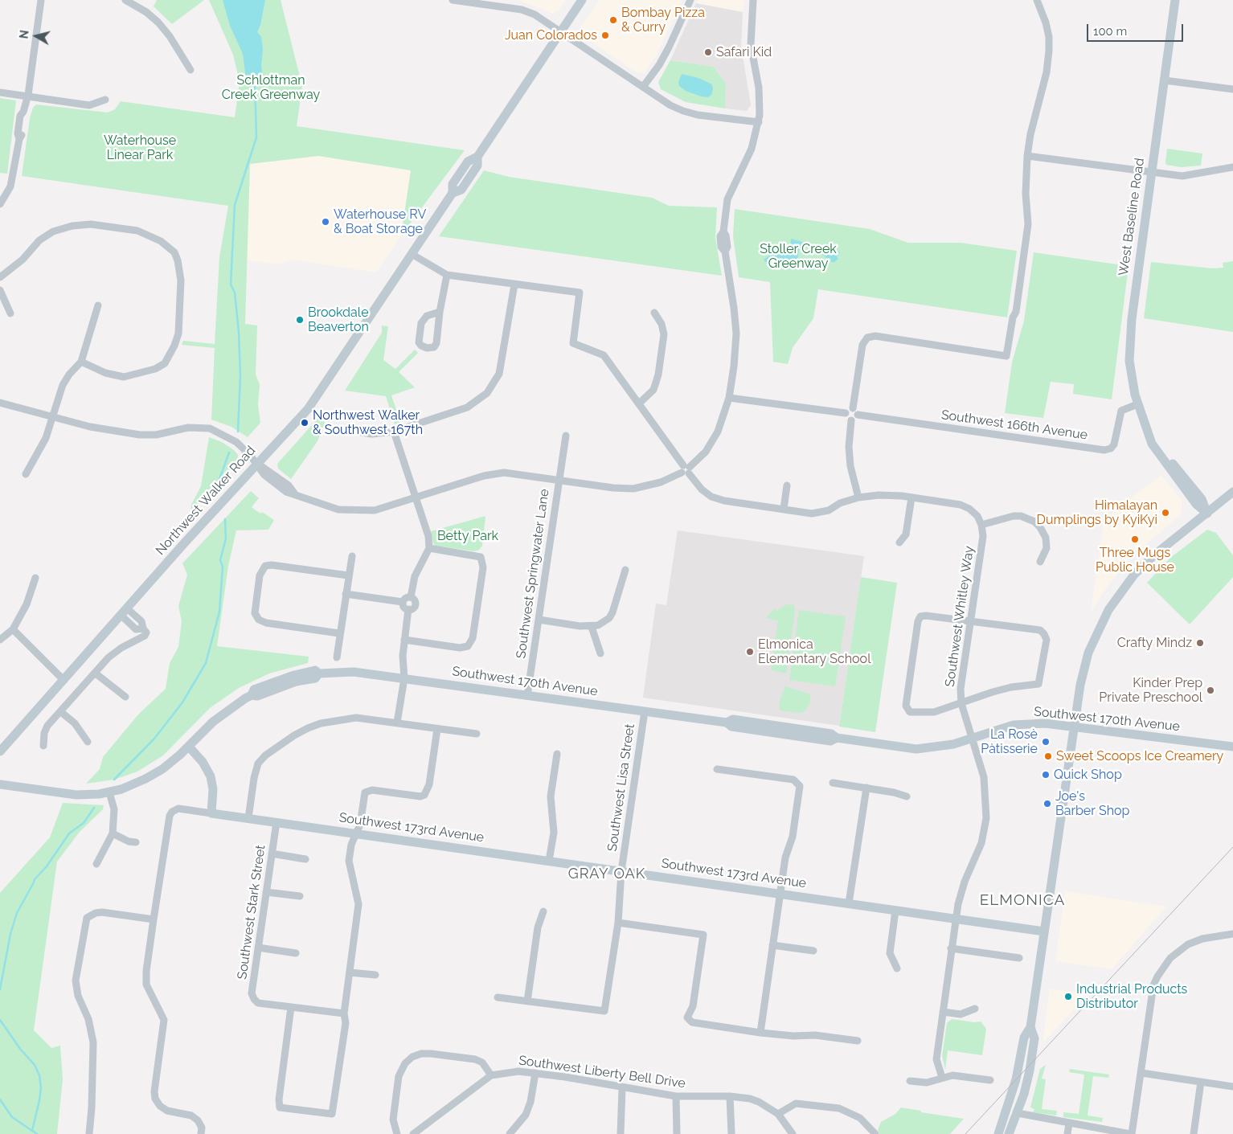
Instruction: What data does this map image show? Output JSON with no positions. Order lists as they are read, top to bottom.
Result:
{
  "streets": {
    "main road": [
      "West Baseline Road",
      "Northwest Walker Road",
      "Southwest 170th Avenue",
      "Southwest 173rd Avenue"
    ],
    "street": [
      "Southwest 166th Avenue",
      "Southwest Springwater Lane",
      "Southwest Whitley Way",
      "Southwest Lisa Street",
      "Southwest Stark Street",
      "Southwest Liberty Bell Drive"
    ]
  },
  "crossings": [
    ["West Baseline Road", "Southwest 166th Avenue"],
    ["Southwest Springwater Lane", "Southwest 170th Avenue"],
    ["Southwest Whitley Way", "Southwest 170th Avenue"],
    ["Southwest Whitley Way", "Southwest 173rd Avenue"],
    ["Southwest 170th Avenue", "Southwest Lisa Street"],
    ["Southwest Lisa Street", "Southwest 173rd Avenue"],
    ["Southwest 173rd Avenue", "Southwest Stark Street"]
  ],
  "districts": ["GRAY OAK", "ELMONICA"],
  "parks": [
    "Schlottman Creek Greenway",
    "Waterhouse Linear Park",
    "Stoller Creek Greenway",
    "Betty Park"
  ],
  "places": [
    "Bombay Pizza & Curry",
    "Juan Colorados",
    "Safari Kid",
    "Waterhouse RV & Boat Storage",
    "Brookdale Beaverton",
    "Northwest Walker & Southwest 167th",
    "Himalayan Dumplings by KyiKyi",
    "Three Mugs Public House",
    "Crafty Mindz",
    "Elmonica Elementary School",
    "Kinder Prep Private Preschool",
    "La Rosè Pàtisserie",
    "Sweet Scoops Ice Creamery",
    "Quick Shop",
    "Joe's Barber Shop",
    "Industrial Products Distributor"
  ],
  "scale_bar": "100 m",
  "north": "left"
}
